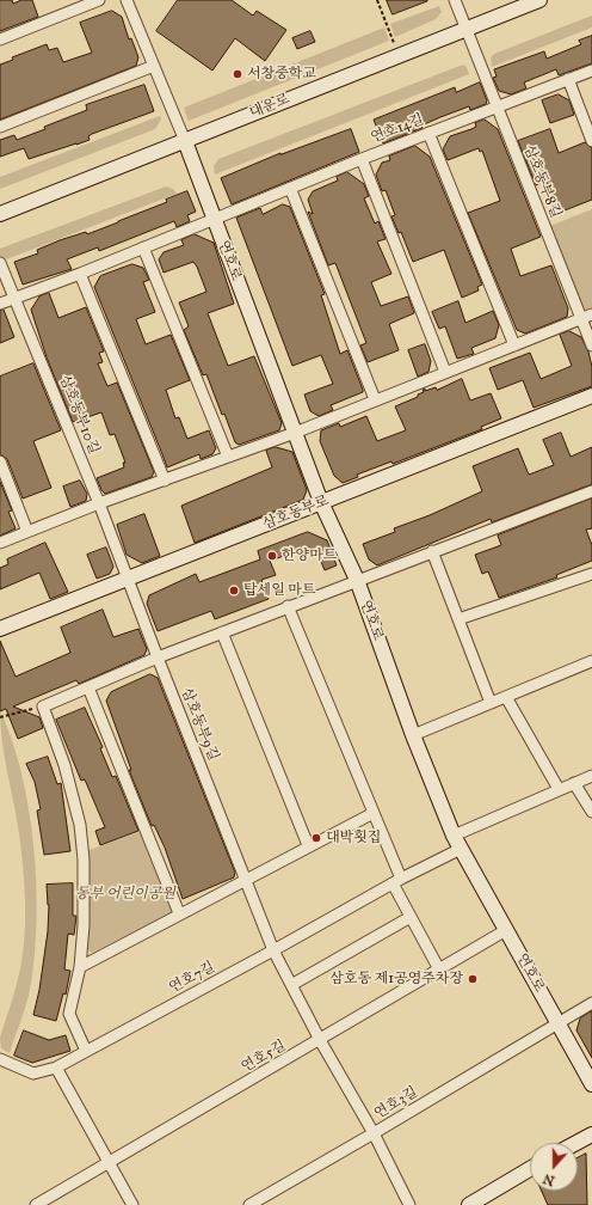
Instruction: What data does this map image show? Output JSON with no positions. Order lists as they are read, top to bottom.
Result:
{
  "streets": {
    "street": [
      "대운로",
      "연호14길",
      "삼호동부8길",
      "연호로",
      "삼호동부10길",
      "삼호동부로",
      "삼호동부9길",
      "연호7길",
      "연호5길",
      "연호3길"
    ]
  },
  "crossings": [
    ["대운로", "삼호동부8길"],
    ["대운로", "연호로"],
    ["연호14길", "삼호동부8길"],
    ["연호14길", "연호로"],
    ["연호14길", "삼호동부10길"],
    ["연호로", "삼호동부로"],
    ["연호로", "연호7길"],
    ["연호로", "연호5길"],
    ["연호로", "연호3길"],
    ["삼호동부10길", "삼호동부로"],
    ["삼호동부10길", "삼호동부9길"],
    ["삼호동부로", "삼호동부9길"],
    ["삼호동부9길", "연호7길"],
    ["삼호동부9길", "연호5길"],
    ["삼호동부9길", "연호3길"]
  ],
  "parks": ["동부 어린이공원"],
  "places": [
    "서창중학교",
    "한양마트",
    "탑세일 마트",
    "대박횟집",
    "삼호동 제1공영주차장"
  ],
  "north": "bottom"
}
